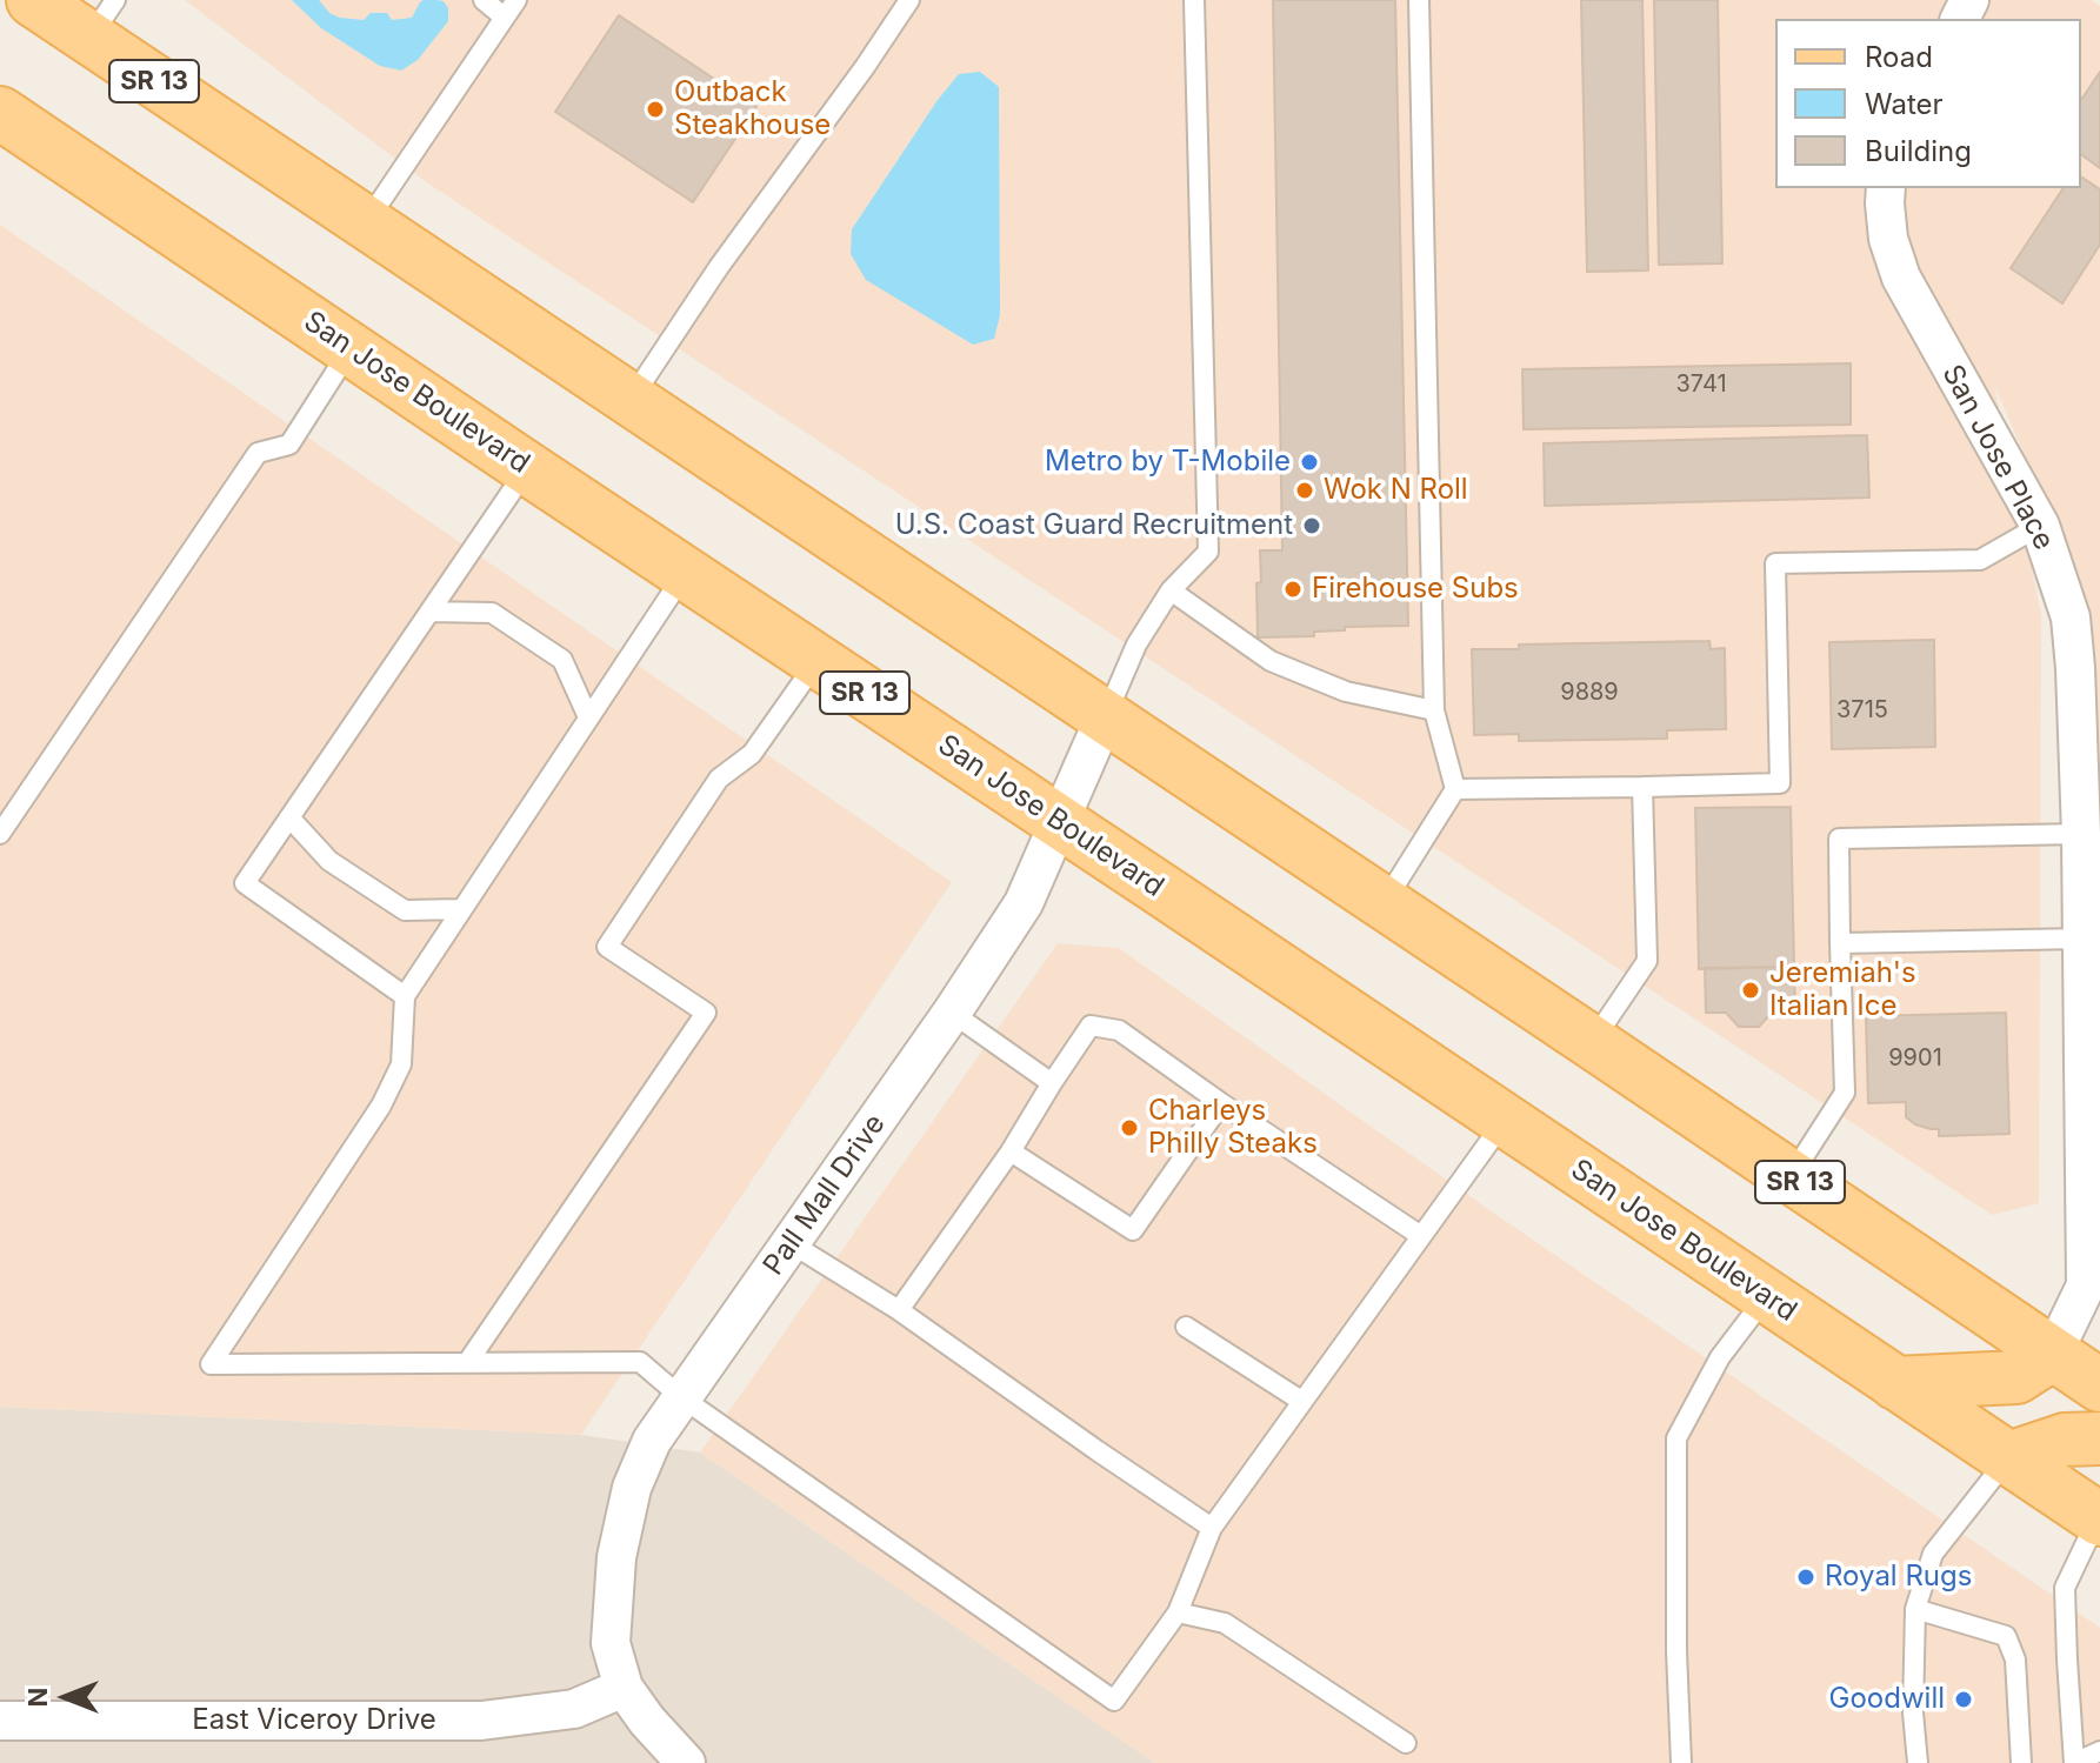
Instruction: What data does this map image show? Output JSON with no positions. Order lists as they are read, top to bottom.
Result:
{
  "streets": {
    "main road": ["SR 13", "San Jose Boulevard"],
    "street": ["San Jose Place", "Pall Mall Drive", "East Viceroy Drive"]
  },
  "crossings": [
    ["SR 13", "San Jose Place"],
    ["SR 13", "Pall Mall Drive"],
    ["San Jose Boulevard", "Pall Mall Drive"],
    ["Pall Mall Drive", "East Viceroy Drive"]
  ],
  "places": [
    "Outback Steakhouse",
    "Metro by T-Mobile",
    "Wok N Roll",
    "U.S. Coast Guard Recruitment",
    "Firehouse Subs",
    "Jeremiah's Italian Ice",
    "Charleys Philly Steaks",
    "Royal Rugs",
    "Goodwill"
  ],
  "house_numbers": [
    "3741",
    "9889",
    "3715",
    "9901"
  ],
  "legend": ["Road", "Water", "Building"],
  "north": "left"
}
